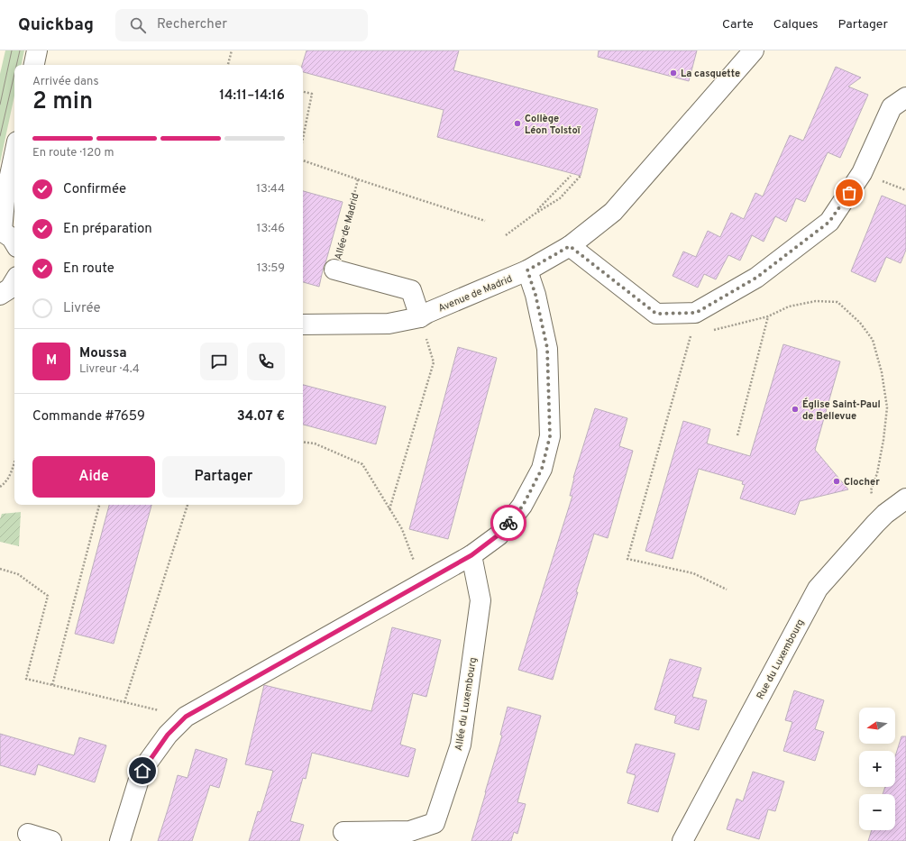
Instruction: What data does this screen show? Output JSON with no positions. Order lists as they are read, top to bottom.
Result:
{
  "streets": {
    "street": [
      "Allée de Madrid",
      "Avenue de Madrid",
      "Rue du Luxembourg",
      "Allée du Luxembourg"
    ]
  },
  "crossings": [
    ["Allée de Madrid", "Avenue de Madrid"]
  ],
  "places": [
    "La casquette",
    "Collège Léon Tolstoï",
    "Église Saint-Paul de Bellevue",
    "Clocher"
  ],
  "north": "left",
  "page": {
    "header": "Quickbag",
    "search": "Rechercher",
    "nav": ["Carte", "Calques", "Partager"],
    "heading": ["2 min", "Arrivée dans", "14:11–14:16"],
    "panel": [
      "Moussa",
      "Livreur · 4.4",
      "Commande #7659",
      "34.07 €"
    ],
    "bar": "En route · 120 m",
    "list": [
      ["Confirmée", "13:44"],
      ["En préparation", "13:46"],
      ["En route", "13:59"],
      "Livrée"
    ],
    "round": "M",
    "buttons": ["Aide", "Partager"],
    "map_buttons": ["+", "−"]
  }
}
